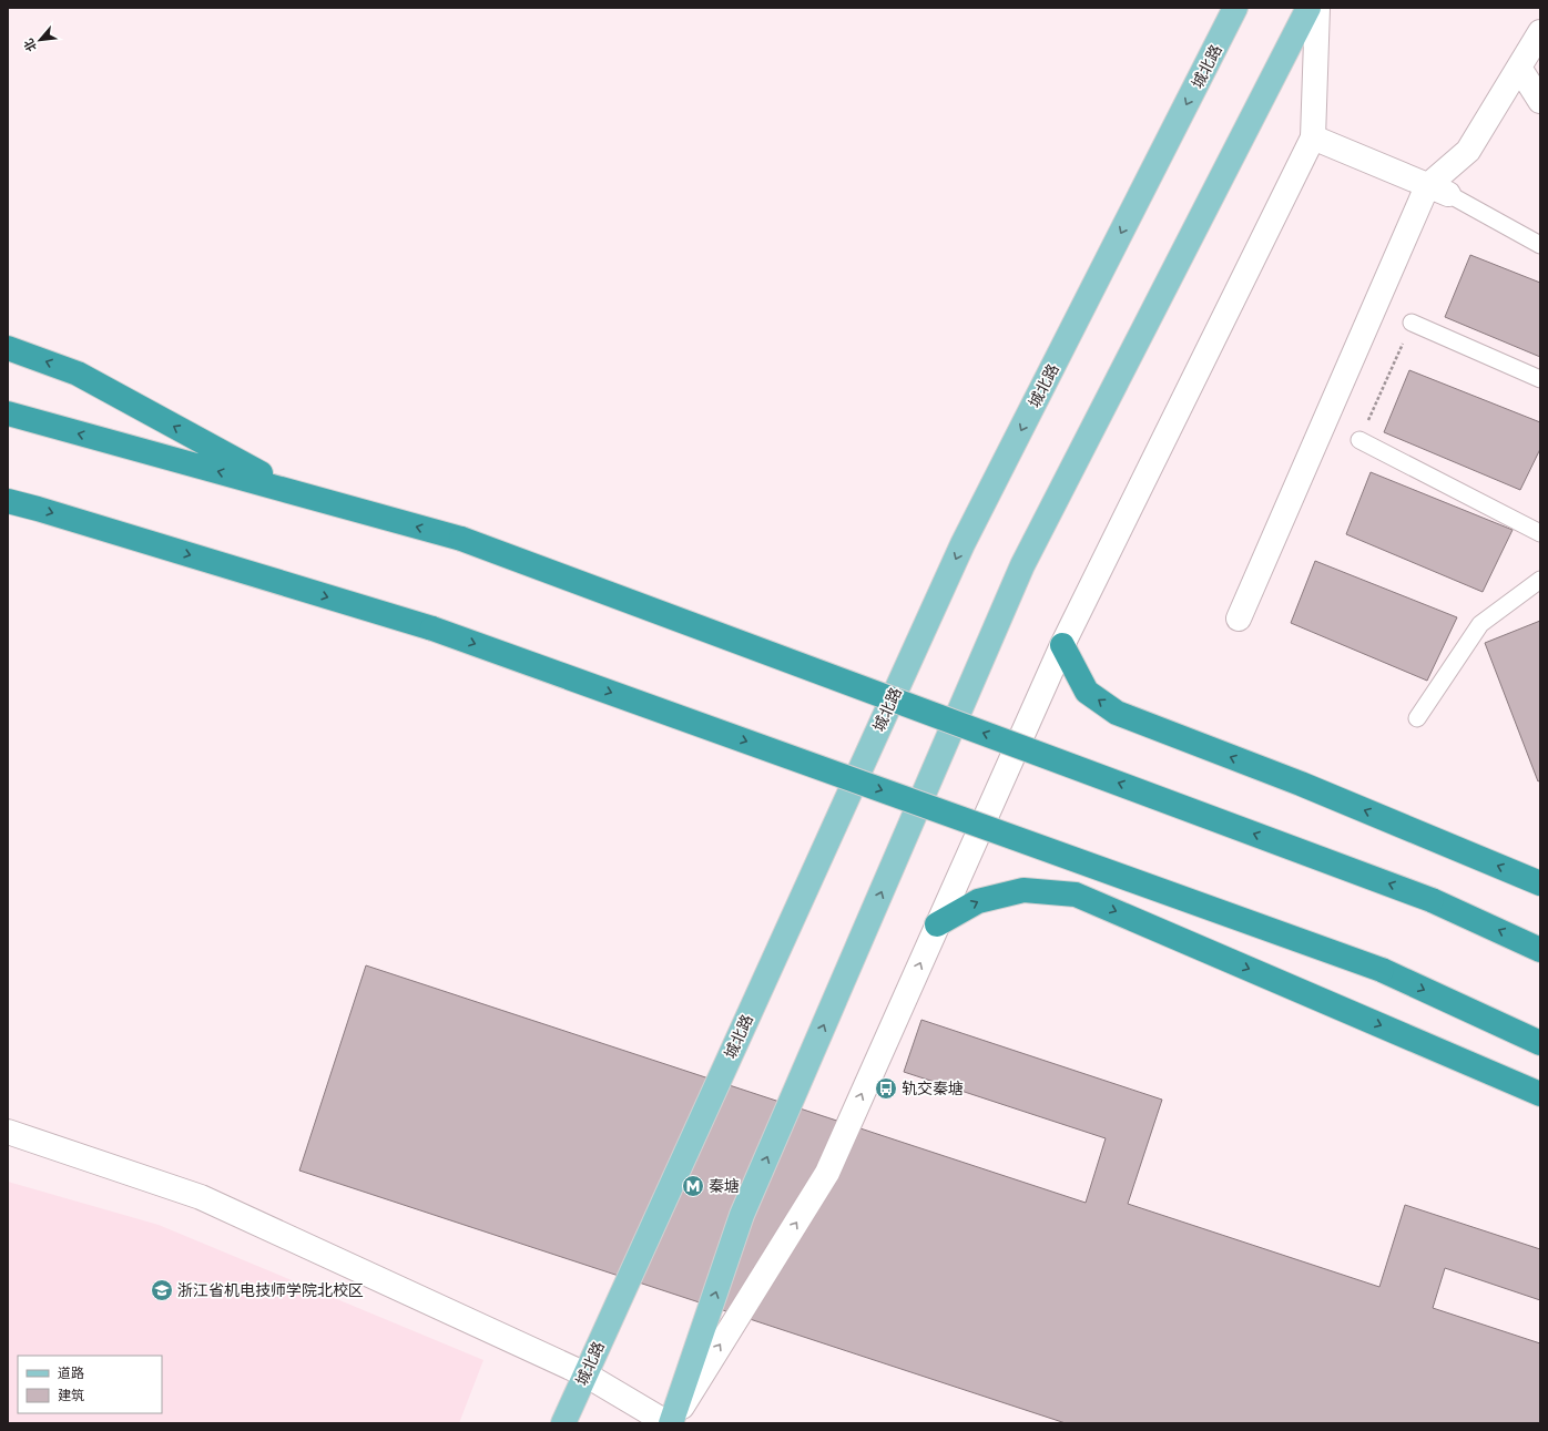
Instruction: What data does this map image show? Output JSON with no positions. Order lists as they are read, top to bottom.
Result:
{
  "streets": {
    "main road": ["城北路"]
  },
  "places": {
    "bus stop": ["轨交秦塘"],
    "metro station": ["秦塘"],
    "school or university": ["浙江省机电技师学院北校区"]
  },
  "legend": ["道路", "建筑"],
  "north": "bottom left"
}
